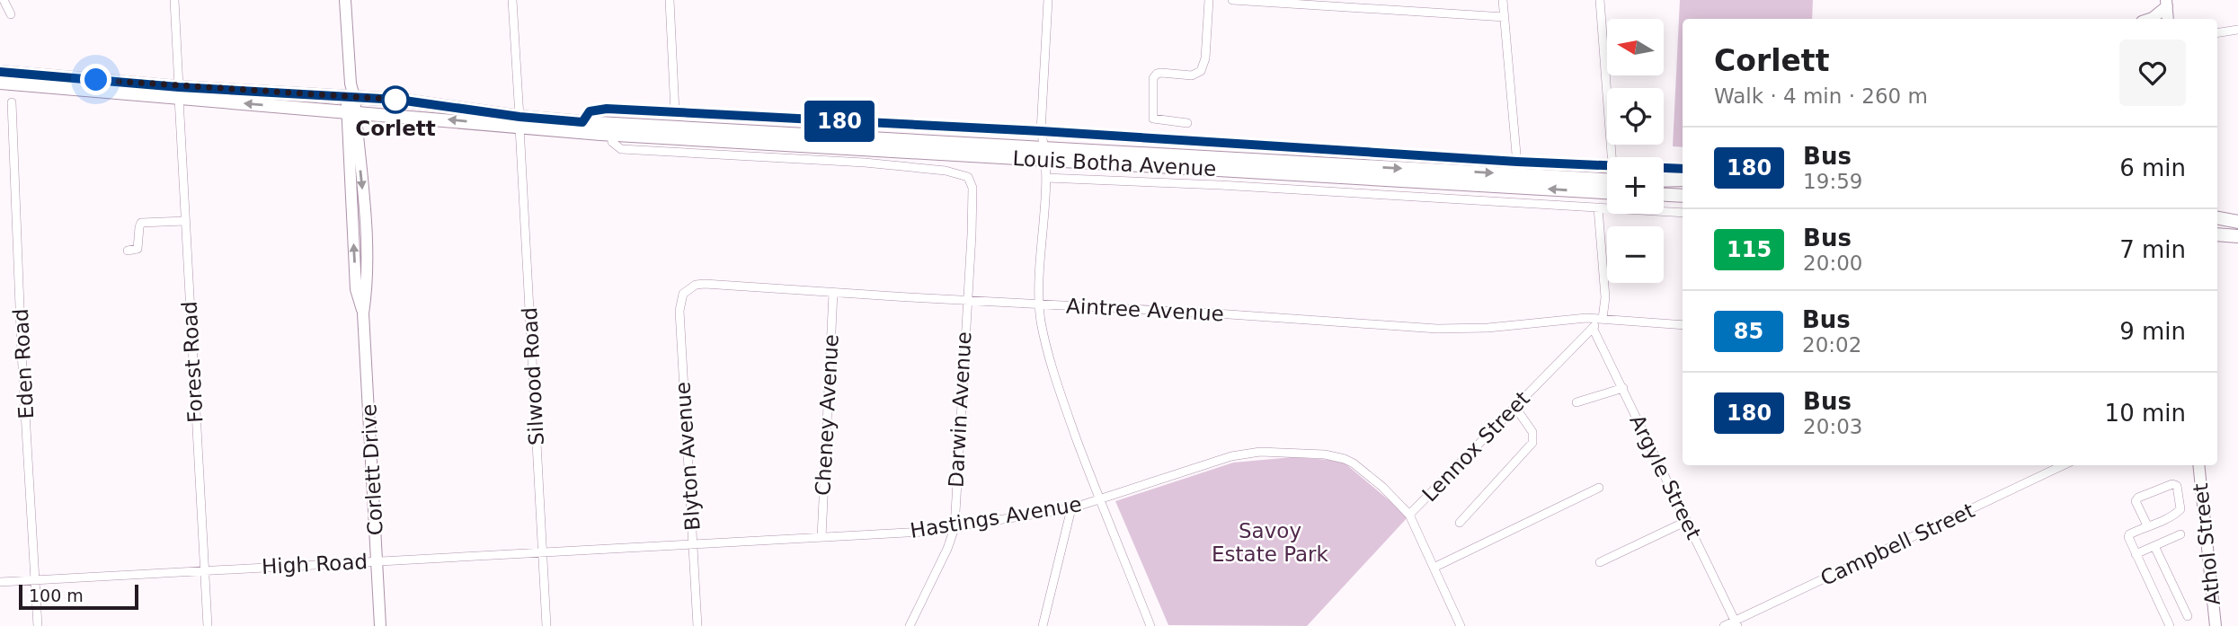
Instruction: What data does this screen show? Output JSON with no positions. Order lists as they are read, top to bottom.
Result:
{
  "streets": {
    "main road": ["Louis Botha Avenue", "Corlett Drive", "Athol Street"],
    "street": [
      "Aintree Avenue",
      "Forest Road",
      "Eden Road",
      "Silwood Road",
      "Darwin Avenue",
      "Cheney Avenue",
      "Lennox Street",
      "Blyton Avenue",
      "Argyle Street",
      "Hastings Avenue",
      "Campbell Street",
      "High Road"
    ]
  },
  "crossings": [
    ["Louis Botha Avenue", "Forest Road"],
    ["Louis Botha Avenue", "Silwood Road"],
    ["Louis Botha Avenue", "Darwin Avenue"],
    ["Louis Botha Avenue", "Corlett Drive"],
    ["Aintree Avenue", "Darwin Avenue"],
    ["Aintree Avenue", "Cheney Avenue"],
    ["Aintree Avenue", "Lennox Street"],
    ["Aintree Avenue", "Blyton Avenue"],
    ["Forest Road", "High Road"],
    ["Eden Road", "High Road"],
    ["Silwood Road", "High Road"],
    ["Darwin Avenue", "Hastings Avenue"],
    ["Cheney Avenue", "Hastings Avenue"],
    ["Lennox Street", "Argyle Street"],
    ["Lennox Street", "Hastings Avenue"],
    ["Blyton Avenue", "Hastings Avenue"],
    ["Corlett Drive", "High Road"],
    ["Argyle Street", "Campbell Street"],
    ["Hastings Avenue", "High Road"]
  ],
  "parks": ["Savoy Estate Park"],
  "places": ["Corlett"],
  "lines": ["bus line 180"],
  "scale_bar": "100 m",
  "north": "left",
  "page": {
    "on_map": "180",
    "map_buttons": ["+", "−"],
    "heading": ["Corlett", "Walk · 4 min · 260 m"],
    "list": [
      {
        "mark": "180",
        "name": "Bus",
        "note": "19:59",
        "value": "6 min"
      },
      {
        "mark": "115",
        "name": "Bus",
        "note": "20:00",
        "value": "7 min"
      },
      {
        "mark": "85",
        "name": "Bus",
        "note": "20:02",
        "value": "9 min"
      },
      {
        "mark": "180",
        "name": "Bus",
        "note": "20:03",
        "value": "10 min"
      }
    ],
    "scale": "100 m"
  }
}
